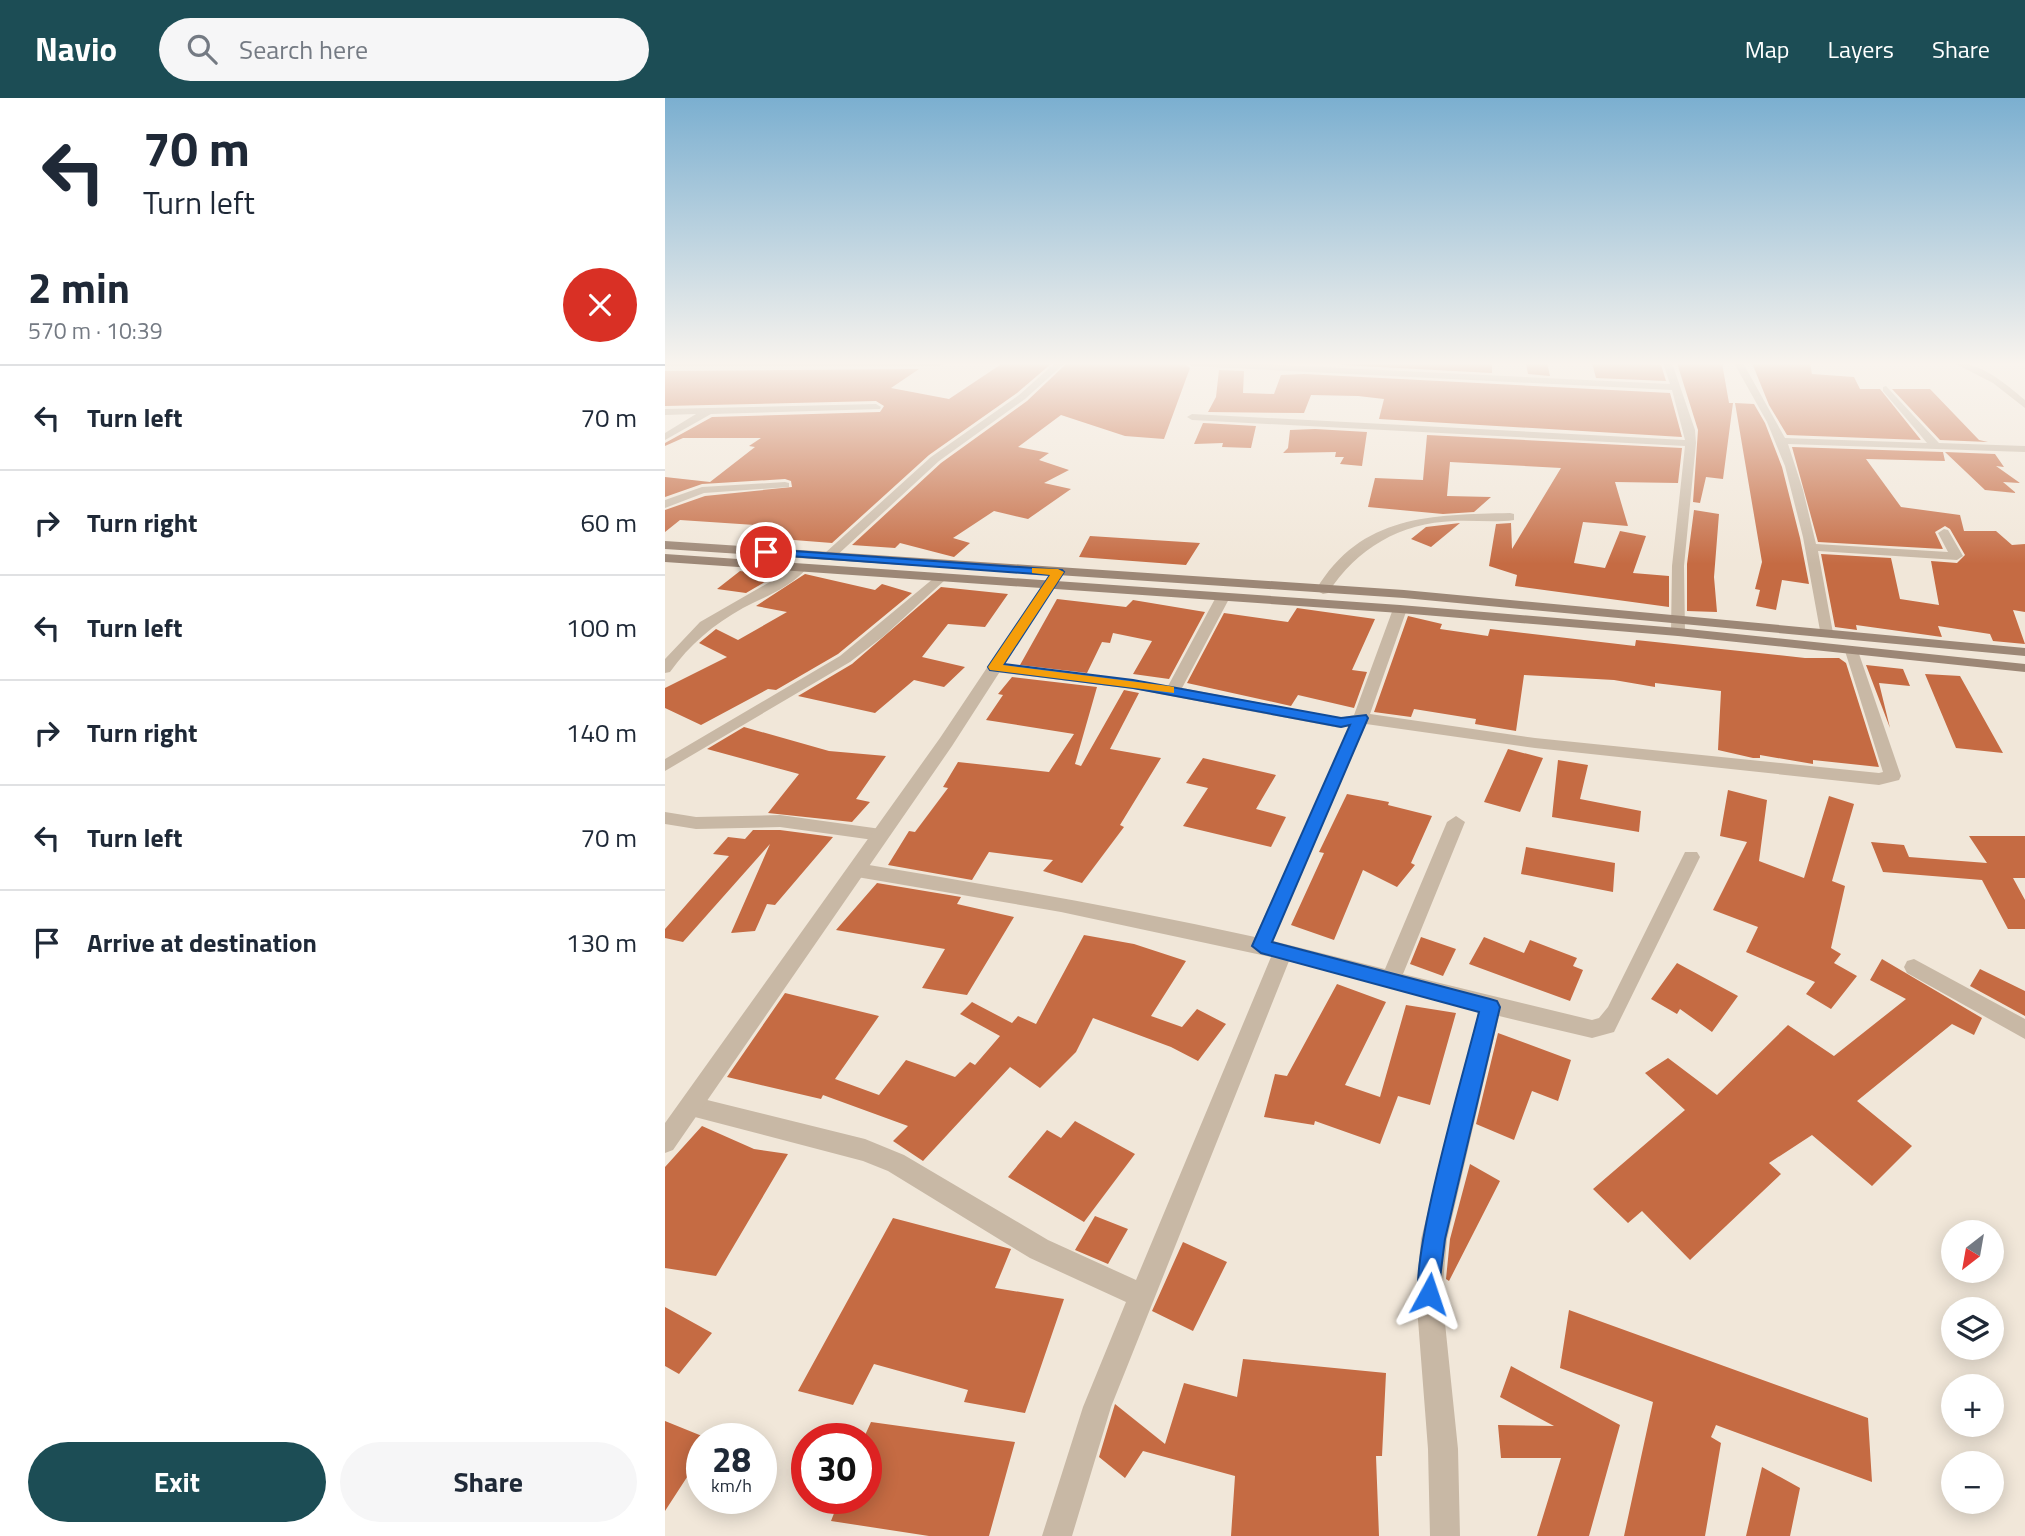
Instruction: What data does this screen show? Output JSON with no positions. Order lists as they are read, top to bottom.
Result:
{
  "north": "bottom left",
  "page": {
    "header": "Navio",
    "search": "Search here",
    "nav": ["Map", "Layers", "Share"],
    "turn": ["70 m", "Turn left"],
    "heading": ["2 min", "570 m · 10:39"],
    "list": [
      {
        "name": "Turn left",
        "value": "70 m"
      },
      {
        "name": "Turn right",
        "value": "60 m"
      },
      {
        "name": "Turn left",
        "value": "100 m"
      },
      {
        "name": "Turn right",
        "value": "140 m"
      },
      {
        "name": "Turn left",
        "value": "70 m"
      },
      {
        "name": "Arrive at destination",
        "value": "130 m"
      }
    ],
    "map_buttons": ["+", "−"],
    "speed": "28 km/h",
    "limit": "30",
    "buttons": ["Exit", "Share"]
  }
}
